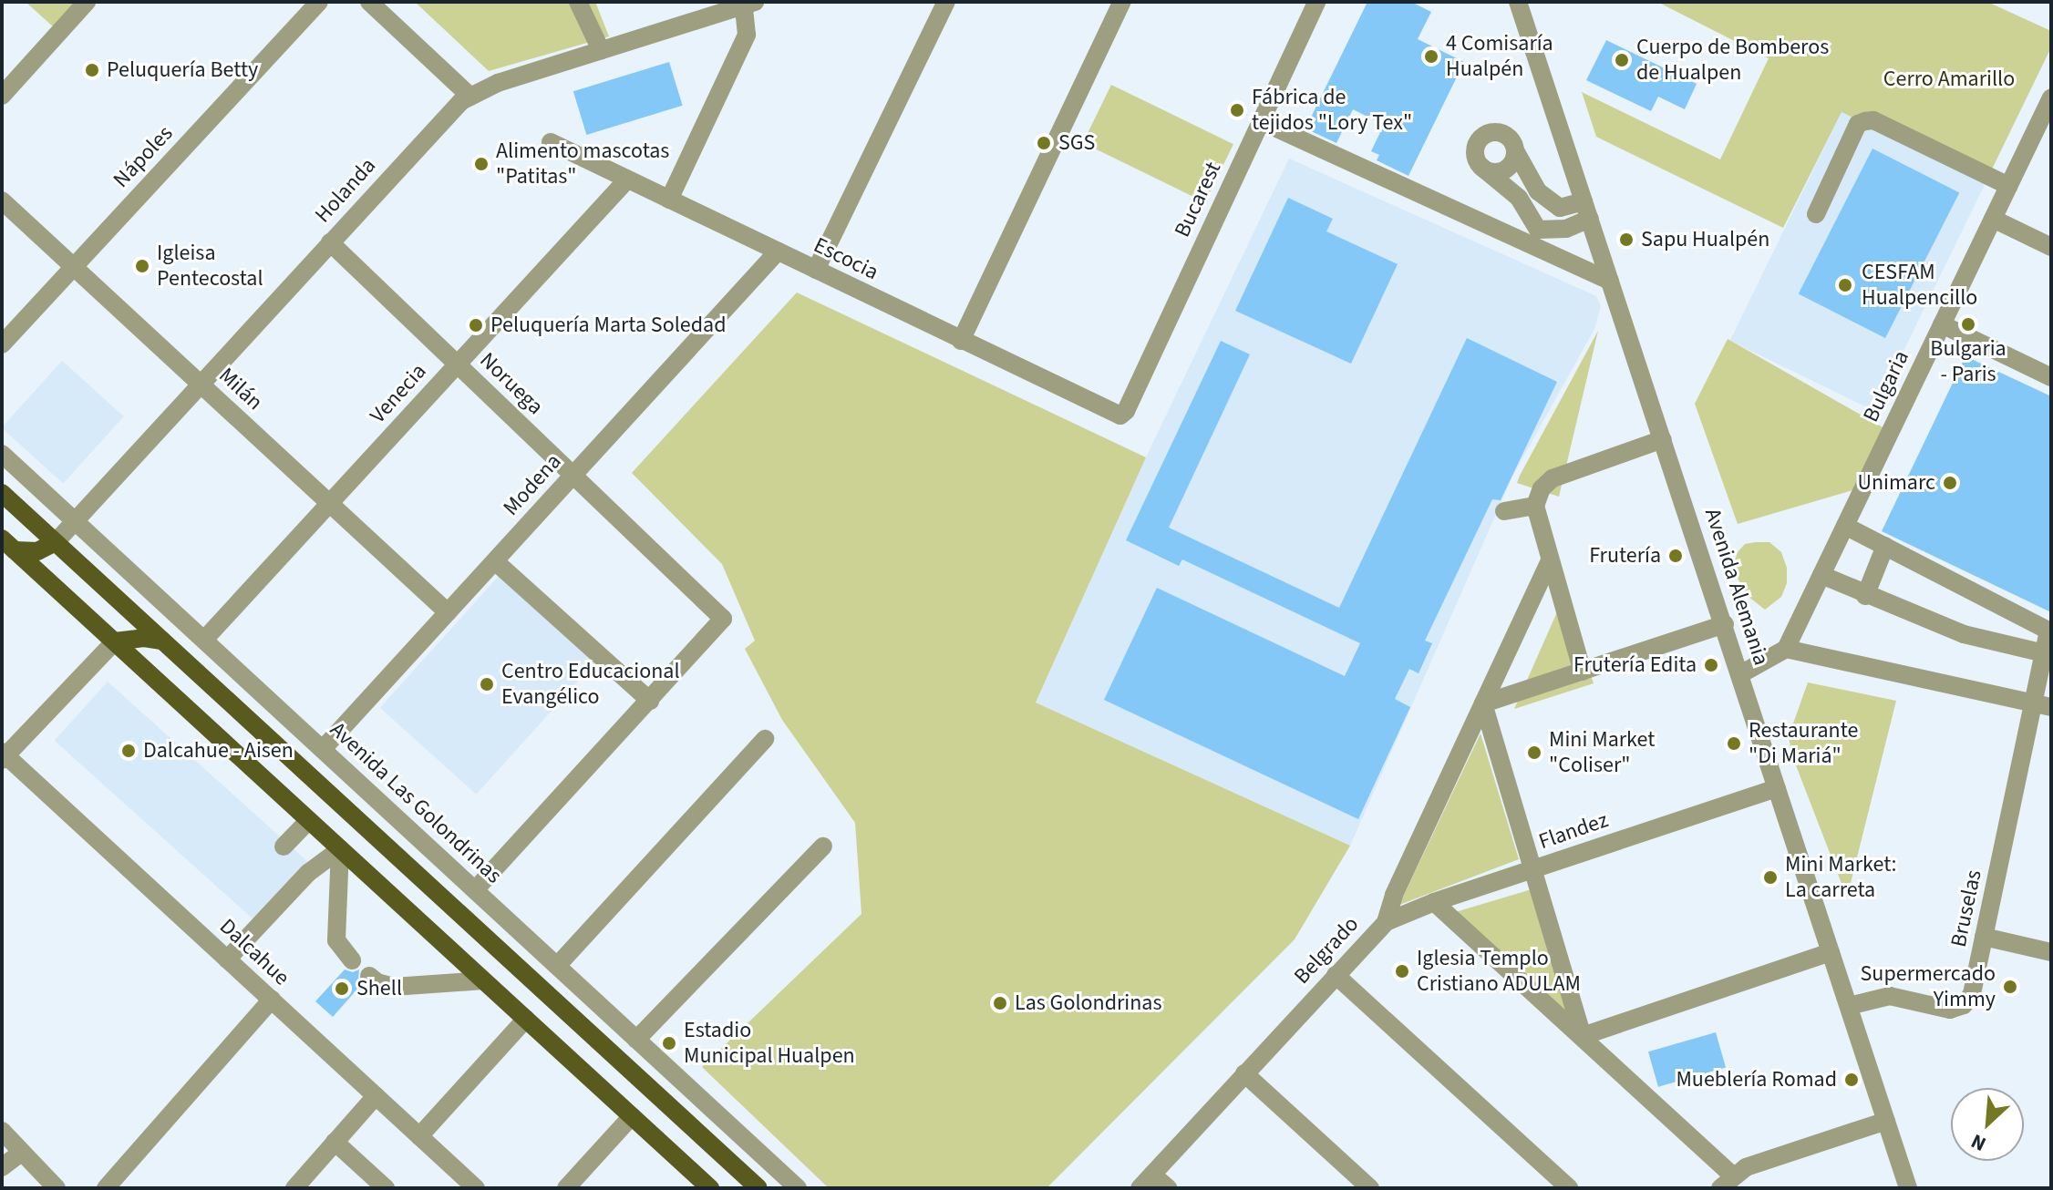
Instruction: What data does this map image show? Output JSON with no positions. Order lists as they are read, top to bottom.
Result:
{
  "streets": {
    "street": [
      "Nápoles",
      "Holanda",
      "Bucarest",
      "Escocia",
      "Noruega",
      "Bulgaria",
      "Milán",
      "Venecia",
      "Modena",
      "Avenida Alemania",
      "Avenida Las Golondrinas",
      "Flandez",
      "Bruselas",
      "Belgrado",
      "Dalcahue"
    ]
  },
  "crossings": [
    ["Nápoles", "Milán"],
    ["Holanda", "Noruega"],
    ["Holanda", "Milán"],
    ["Holanda", "Avenida Las Golondrinas"],
    ["Bucarest", "Escocia"],
    ["Escocia", "Venecia"],
    ["Escocia", "Modena"],
    ["Noruega", "Venecia"],
    ["Noruega", "Modena"],
    ["Milán", "Venecia"],
    ["Milán", "Modena"],
    ["Venecia", "Avenida Las Golondrinas"],
    ["Modena", "Avenida Las Golondrinas"],
    ["Avenida Alemania", "Flandez"],
    ["Avenida Alemania", "Bruselas"],
    ["Flandez", "Belgrado"]
  ],
  "parks": ["Cerro Amarillo"],
  "places": [
    "4 Comisaría Hualpén",
    "Cuerpo de Bomberos de Hualpen",
    "Peluquería Betty",
    "Fábrica de tejidos \"Lory Tex\"",
    "SGS",
    "Alimento mascotas \"Patitas\"",
    "Sapu Hualpén",
    "Igleisa Pentecostal",
    "CESFAM Hualpencillo",
    "Bulgaria - Paris",
    "Peluquería Marta Soledad",
    "Unimarc",
    "Frutería",
    "Frutería Edita",
    "Centro Educacional Evangélico",
    "Restaurante \"Di Mariá\"",
    "Dalcahue - Aisen",
    "Mini Market \"Coliser\"",
    "Mini Market: La carreta",
    "Iglesia Templo Cristiano ADULAM",
    "Supermercado Yimmy",
    "Shell",
    "Las Golondrinas",
    "Estadio Municipal Hualpen",
    "Mueblería Romad"
  ],
  "north": "bottom left"
}
